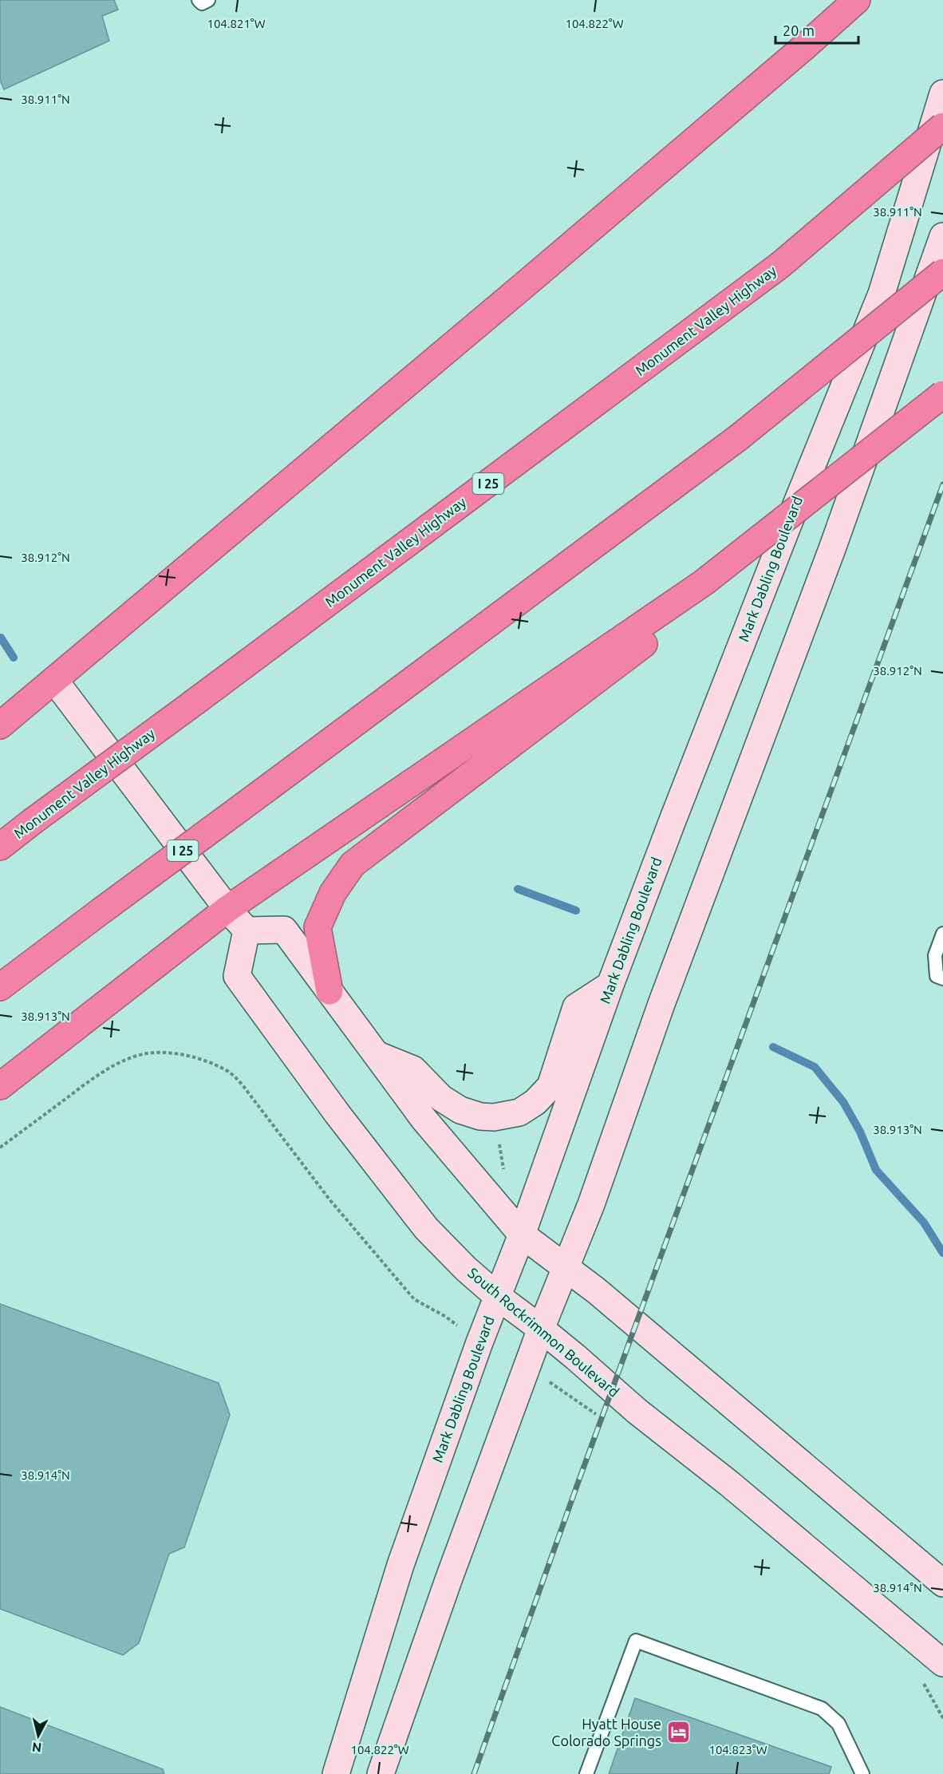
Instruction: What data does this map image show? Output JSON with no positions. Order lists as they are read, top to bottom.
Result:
{
  "streets": {
    "highway": ["Monument Valley Highway", "I 25"],
    "street": ["Mark Dabling Boulevard", "South Rockrimmon Boulevard"]
  },
  "crossings": [
    ["Mark Dabling Boulevard", "South Rockrimmon Boulevard"]
  ],
  "places": {
    "hotel": ["Hyatt House Colorado Springs"]
  },
  "scale_bar": "20 m",
  "north": "bottom",
  "coordinates": [
    "104.821°W",
    "104.822°W",
    "38.911°N",
    "38.912°N",
    "38.913°N",
    "38.914°N",
    "104.823°W"
  ]
}
